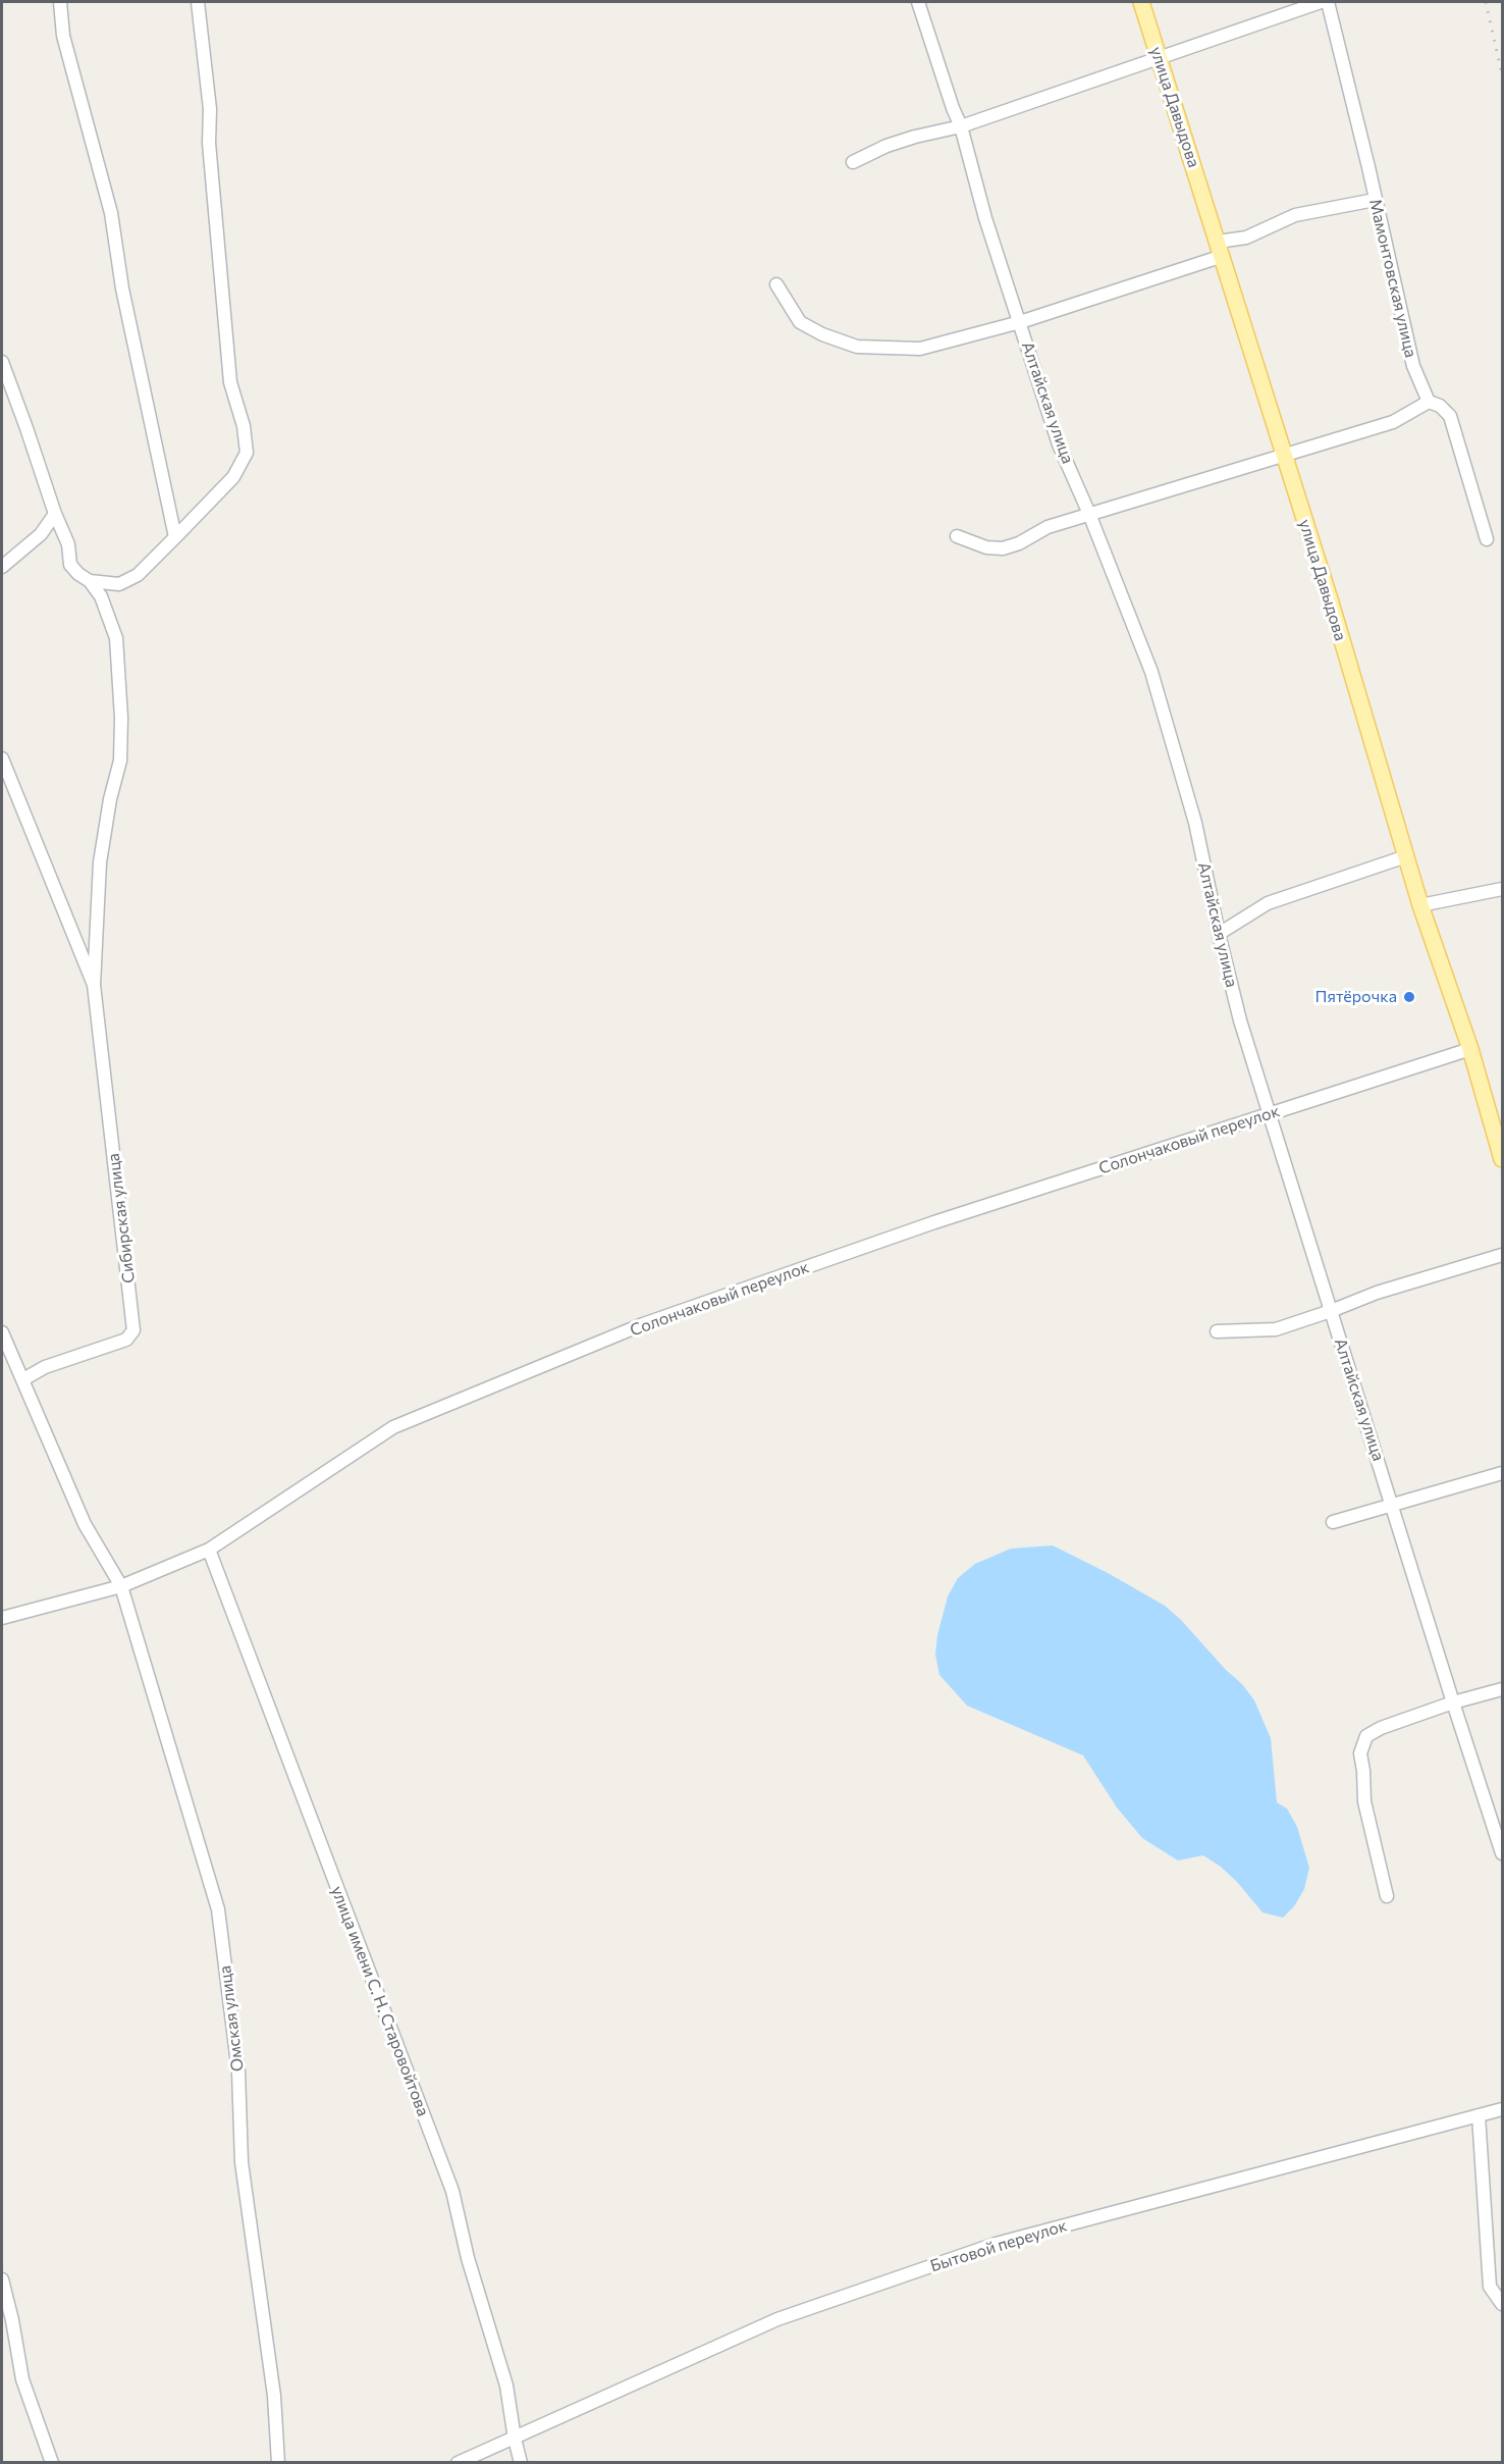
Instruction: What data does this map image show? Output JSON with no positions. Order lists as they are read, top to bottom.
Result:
{
  "streets": {
    "main road": ["улица Давыдова"],
    "street": [
      "Мамонтовская улица",
      "Алтайская улица",
      "Солончаковый переулок",
      "Сибирская улица",
      "улица имени С. Н. Старовойтова",
      "Омская улица",
      "Бытовой переулок"
    ]
  },
  "crossings": [
    ["улица Давыдова", "Солончаковый переулок"],
    ["Алтайская улица", "Солончаковый переулок"],
    ["Солончаковый переулок", "улица имени С. Н. Старовойтова"],
    ["Солончаковый переулок", "Омская улица"],
    ["улица имени С. Н. Старовойтова", "Бытовой переулок"]
  ],
  "places": ["Пятёрочка"]
}
